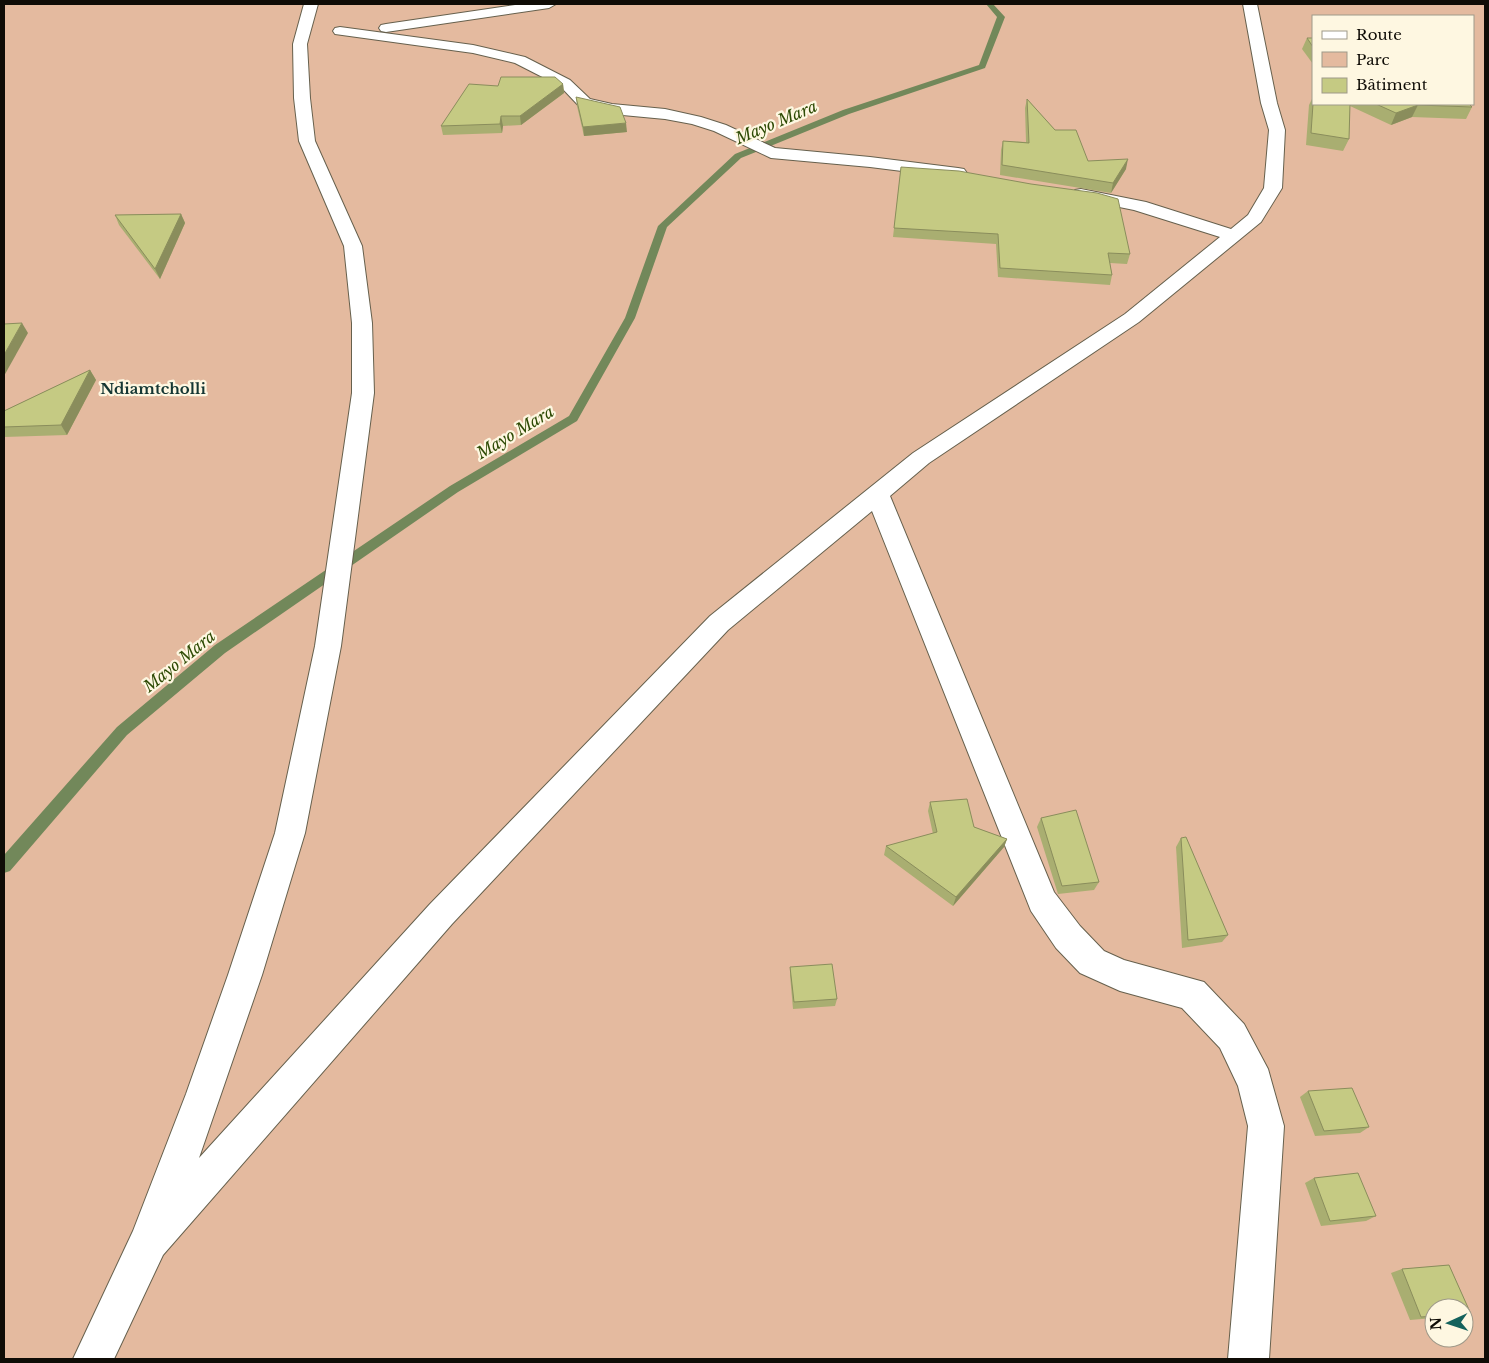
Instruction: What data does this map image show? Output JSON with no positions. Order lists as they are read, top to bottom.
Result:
{
  "districts": ["Ndiamtcholli"],
  "water": ["Mayo Mara"],
  "legend": ["Route", "Parc", "Bâtiment"],
  "north": "left"
}
